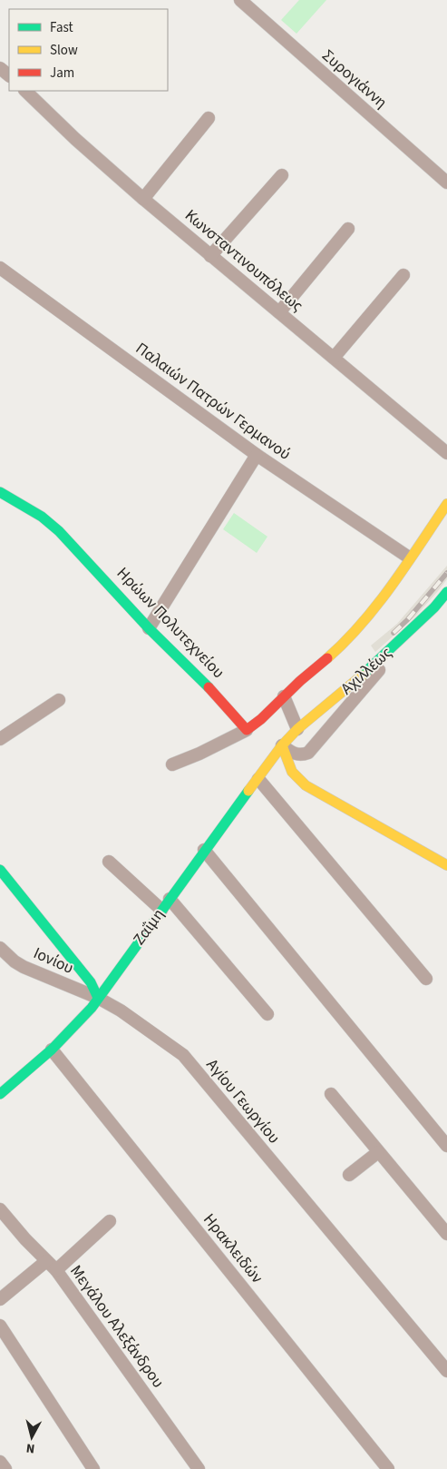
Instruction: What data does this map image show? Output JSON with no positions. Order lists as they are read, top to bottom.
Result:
{
  "streets": {
    "street": [
      "Συρογιάννη",
      "Κωνσταντινουπόλεως",
      "Παλαιών Πατρών Γερμανού",
      "Ηρώων Πολυτεχνείου",
      "Αχιλλέως",
      "Ζαΐμη",
      "Ιονίου",
      "Αγίου Γεωργίου",
      "Ηρακλειδών",
      "Μεγάλου Αλεξάνδρου"
    ]
  },
  "crossings": [
    ["Αχιλλέως", "Ζαΐμη"],
    ["Ζαΐμη", "Ιονίου"],
    ["Ζαΐμη", "Αγίου Γεωργίου"],
    ["Ζαΐμη", "Ηρακλειδών"],
    ["Ιονίου", "Αγίου Γεωργίου"]
  ],
  "legend": ["Fast", "Slow", "Jam"],
  "north": "bottom"
}
